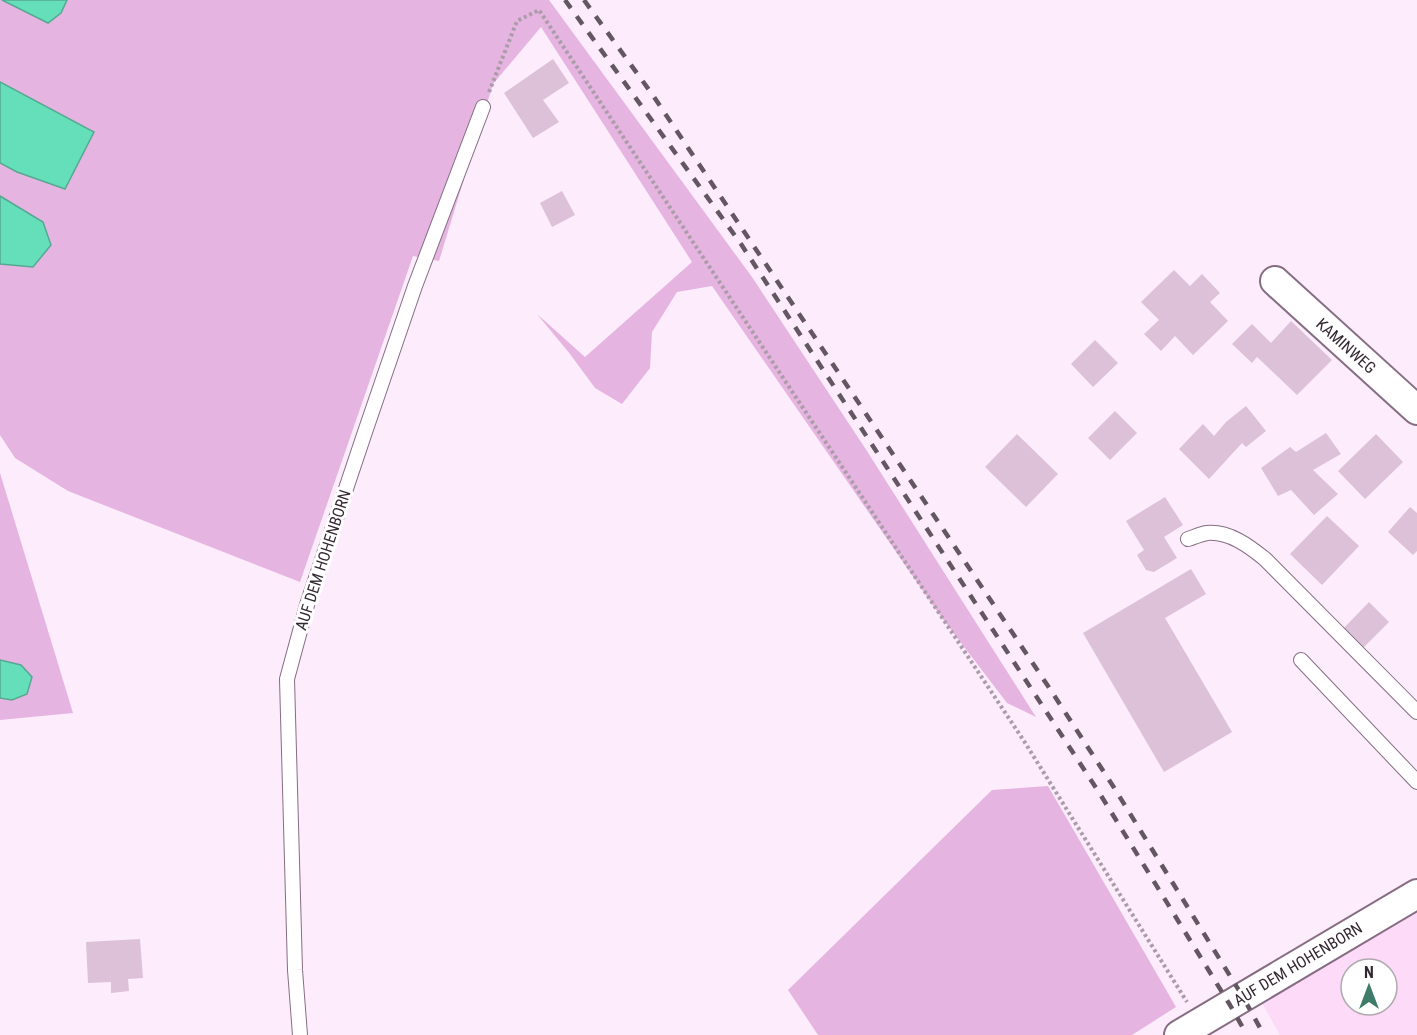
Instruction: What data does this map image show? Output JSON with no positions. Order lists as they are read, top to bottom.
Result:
{
  "streets": {
    "street": ["KAMINWEG", "AUF DEM HOHENBORN"]
  },
  "north": "top"
}
